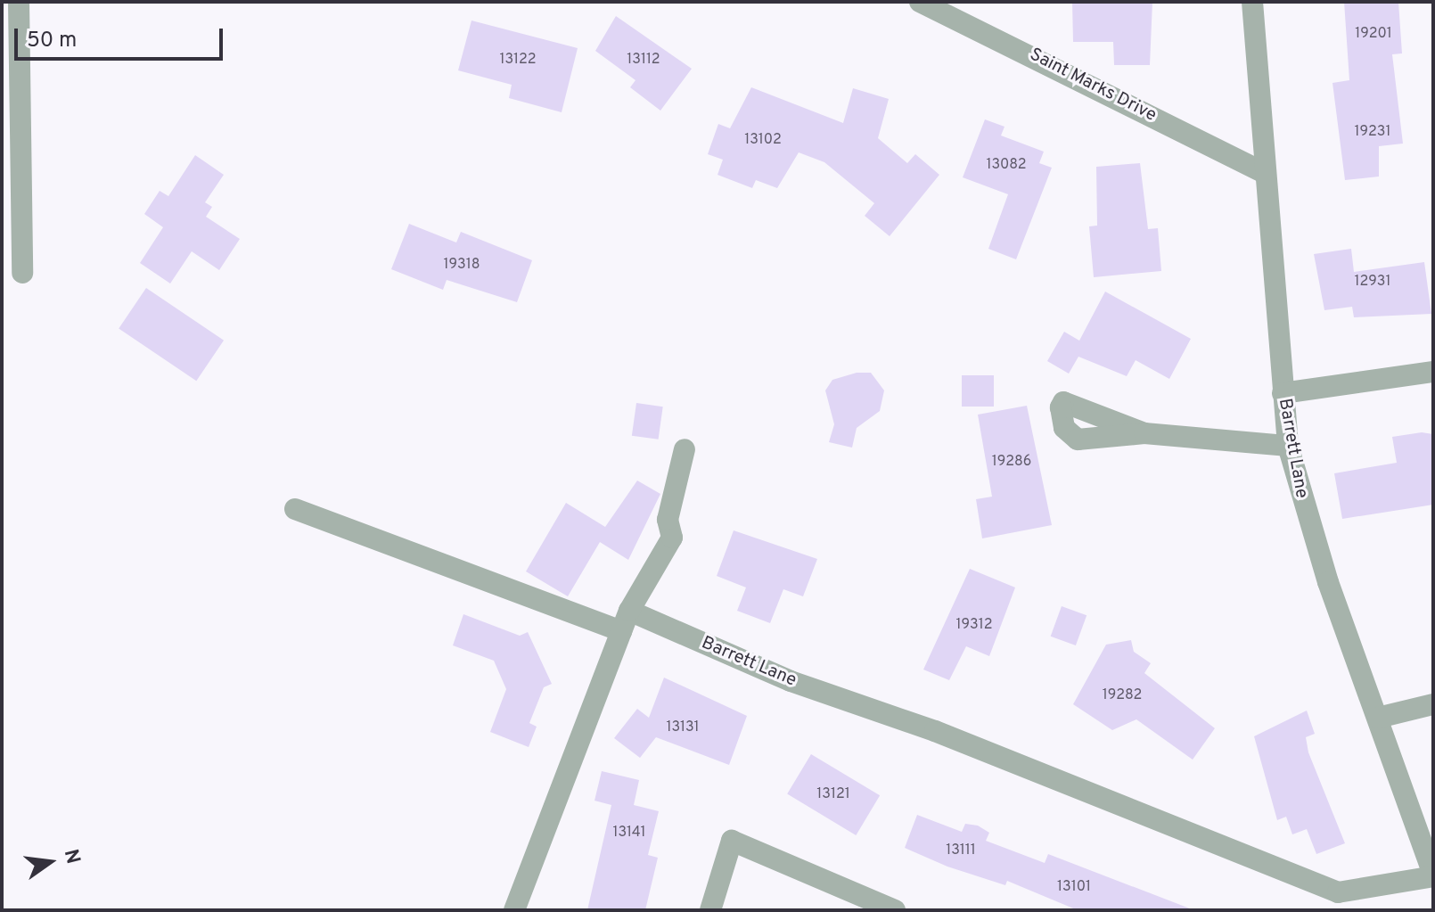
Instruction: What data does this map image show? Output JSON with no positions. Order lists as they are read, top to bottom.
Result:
{
  "streets": {
    "street": ["Saint Marks Drive", "Barrett Lane"]
  },
  "crossings": [
    ["Saint Marks Drive", "Barrett Lane"]
  ],
  "house_numbers": [
    "19201",
    "13122",
    "13112",
    "19231",
    "13102",
    "13082",
    "19318",
    "12931",
    "19286",
    "19312",
    "19282",
    "13131",
    "13121",
    "13141",
    "13111",
    "13101"
  ],
  "scale_bar": "50 m",
  "north": "right"
}
